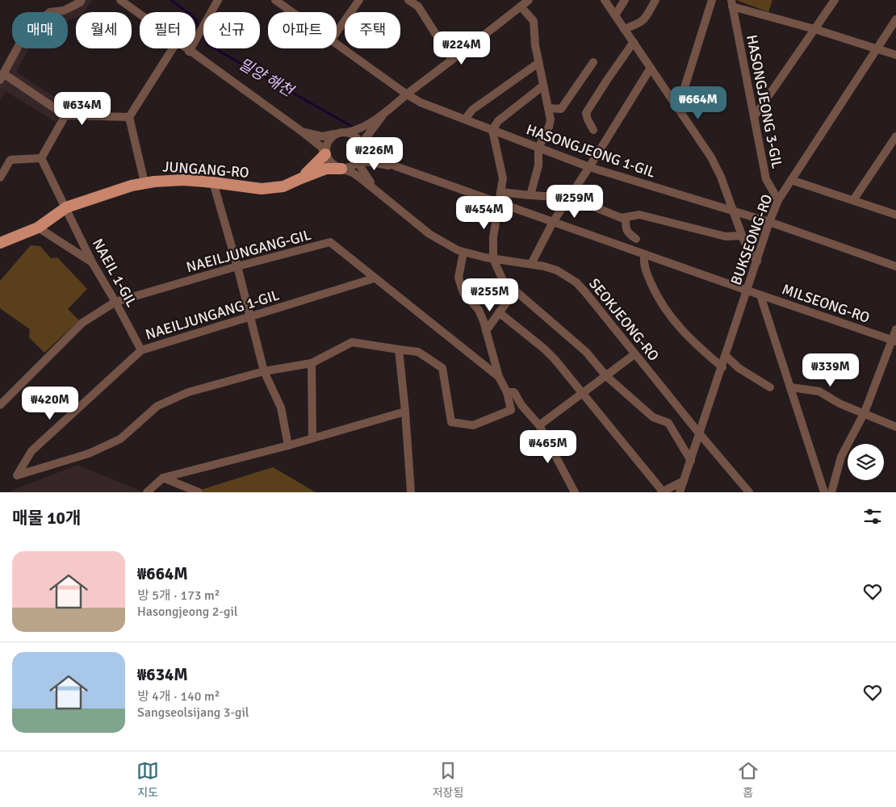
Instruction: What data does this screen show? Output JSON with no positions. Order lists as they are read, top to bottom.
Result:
{
  "streets": {
    "main road": ["JUNGANG-RO"],
    "street": [
      "HASONGJEONG 3-GIL",
      "HASONGJEONG 1-GIL",
      "BUKSEONG-RO",
      "NAEILJUNGANG-GIL",
      "NAEIL 1-GIL",
      "MILSEONG-RO",
      "NAEILJUNGANG 1-GIL",
      "SEOKJEONG-RO"
    ]
  },
  "crossings": [
    ["HASONGJEONG 3-GIL", "BUKSEONG-RO"],
    ["HASONGJEONG 1-GIL", "BUKSEONG-RO"],
    ["JUNGANG-RO", "NAEIL 1-GIL"],
    ["BUKSEONG-RO", "MILSEONG-RO"],
    ["BUKSEONG-RO", "SEOKJEONG-RO"],
    ["NAEILJUNGANG-GIL", "NAEIL 1-GIL"],
    ["NAEILJUNGANG-GIL", "NAEILJUNGANG 1-GIL"],
    ["NAEIL 1-GIL", "NAEILJUNGANG 1-GIL"]
  ],
  "water": ["밀양 해천"],
  "page": {
    "chip": [
      "매매",
      "월세",
      "필터",
      "신규",
      "아파트",
      "주택"
    ],
    "price": [
      "₩224M",
      "₩664M",
      "₩634M",
      "₩226M",
      "₩259M",
      "₩454M",
      "₩255M",
      "₩339M",
      "₩420M",
      "₩465M"
    ],
    "heading": "매물 10개",
    "list": [
      {
        "name": "₩664M",
        "note": "방 5개 · 173 m² · Hasongjeong 2-gil"
      },
      {
        "name": "₩634M",
        "note": "방 4개 · 140 m² · Sangseolsijang 3-gil"
      }
    ],
    "tabs": ["지도", "저장됨", "홈"]
  }
}
